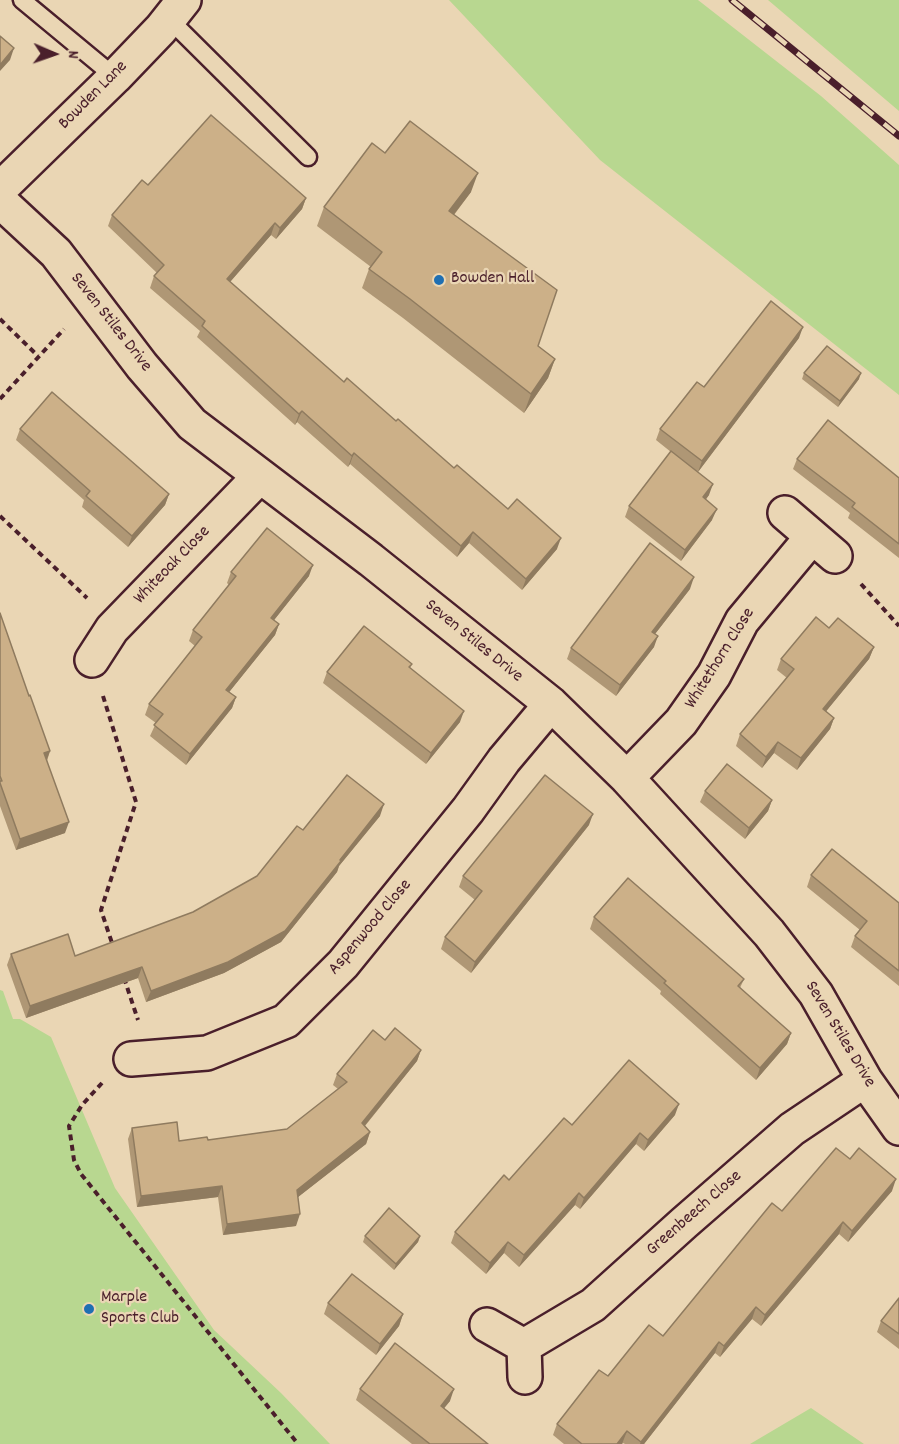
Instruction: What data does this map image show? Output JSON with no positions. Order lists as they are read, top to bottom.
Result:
{
  "streets": {
    "street": [
      "Bowden Lane",
      "Seven Stiles Drive",
      "Whiteoak Close",
      "Whitethorn Close",
      "Aspenwood Close",
      "Greenbeech Close"
    ]
  },
  "crossings": [
    ["Seven Stiles Drive", "Whiteoak Close"],
    ["Seven Stiles Drive", "Whitethorn Close"],
    ["Seven Stiles Drive", "Aspenwood Close"],
    ["Seven Stiles Drive", "Greenbeech Close"]
  ],
  "places": ["Bowden Hall", "Marple Sports Club"],
  "north": "right"
}
